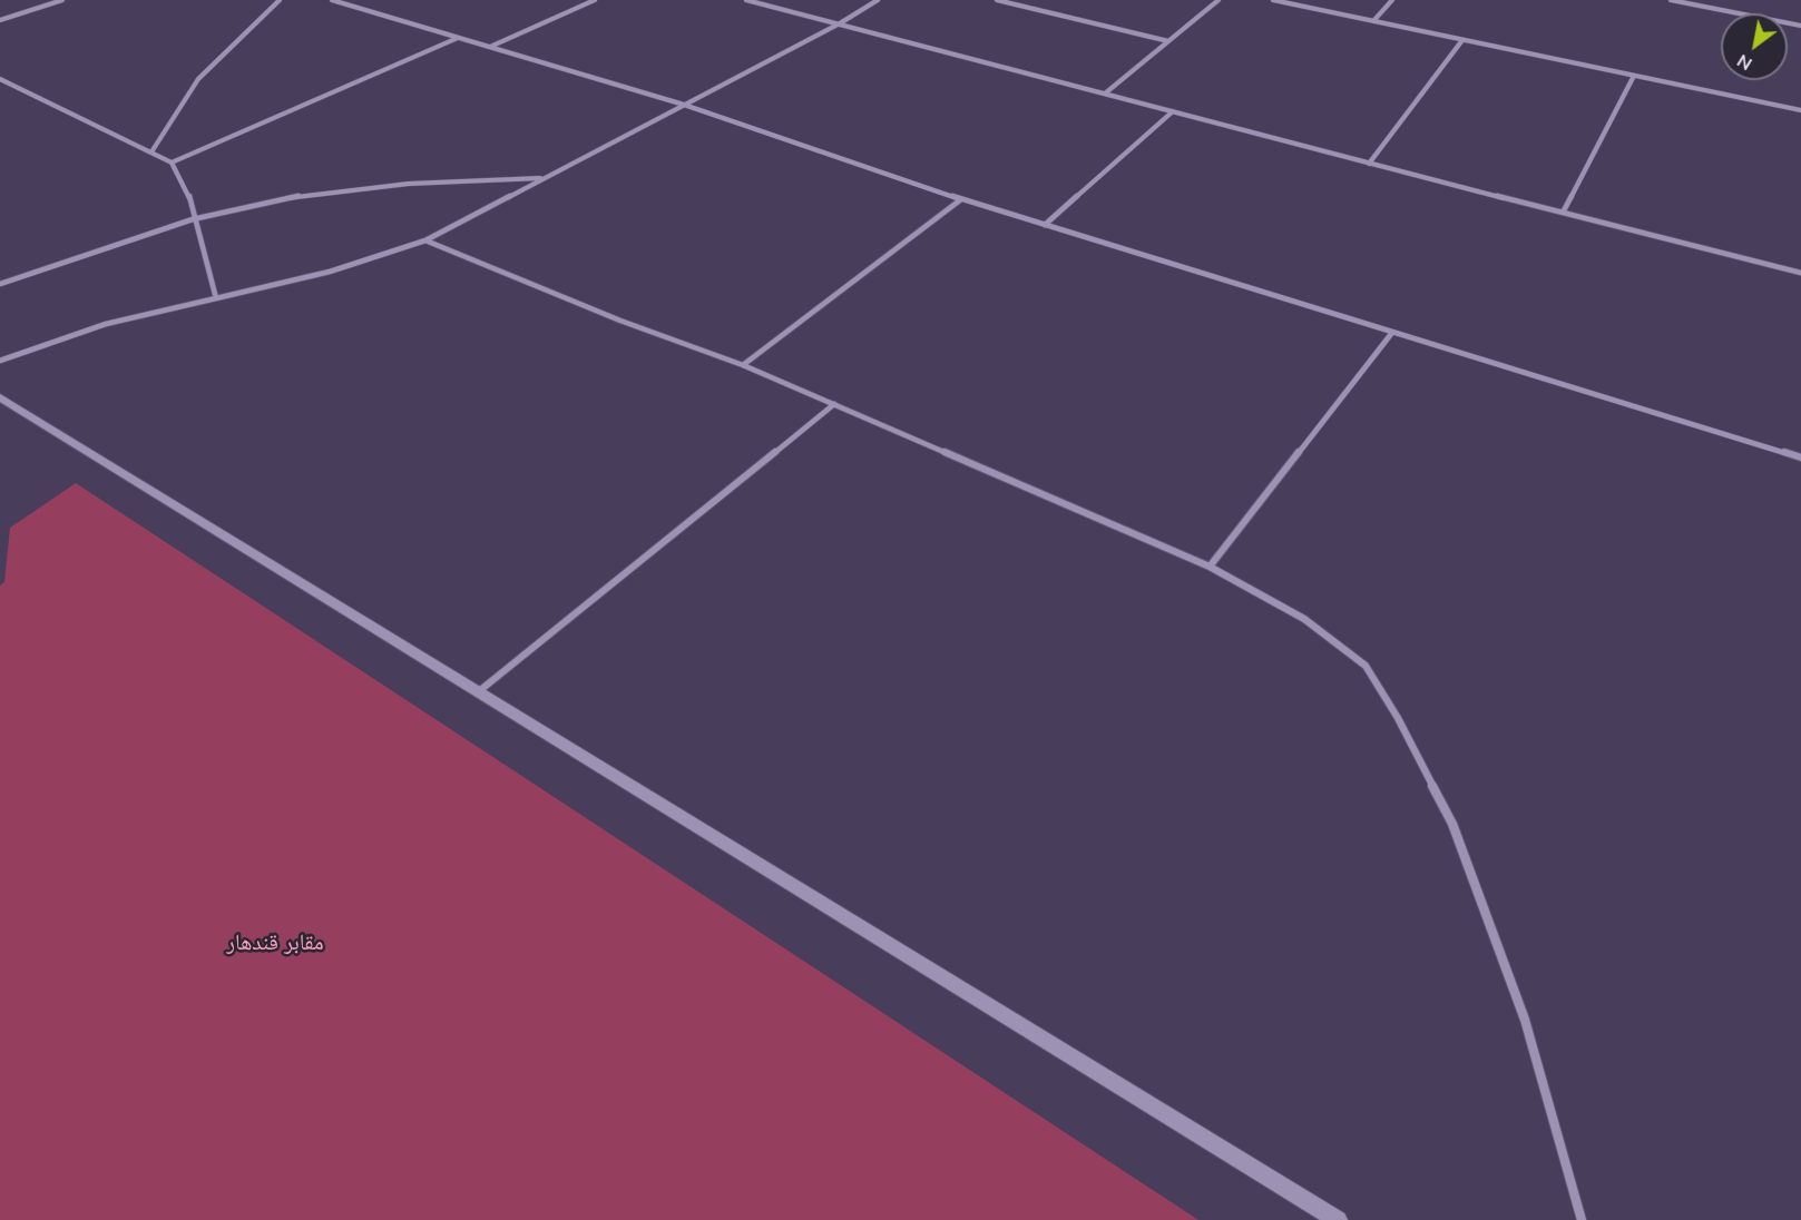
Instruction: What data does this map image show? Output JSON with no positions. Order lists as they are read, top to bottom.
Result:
{
  "parks": ["مقابر قندهار"],
  "north": "bottom left"
}
